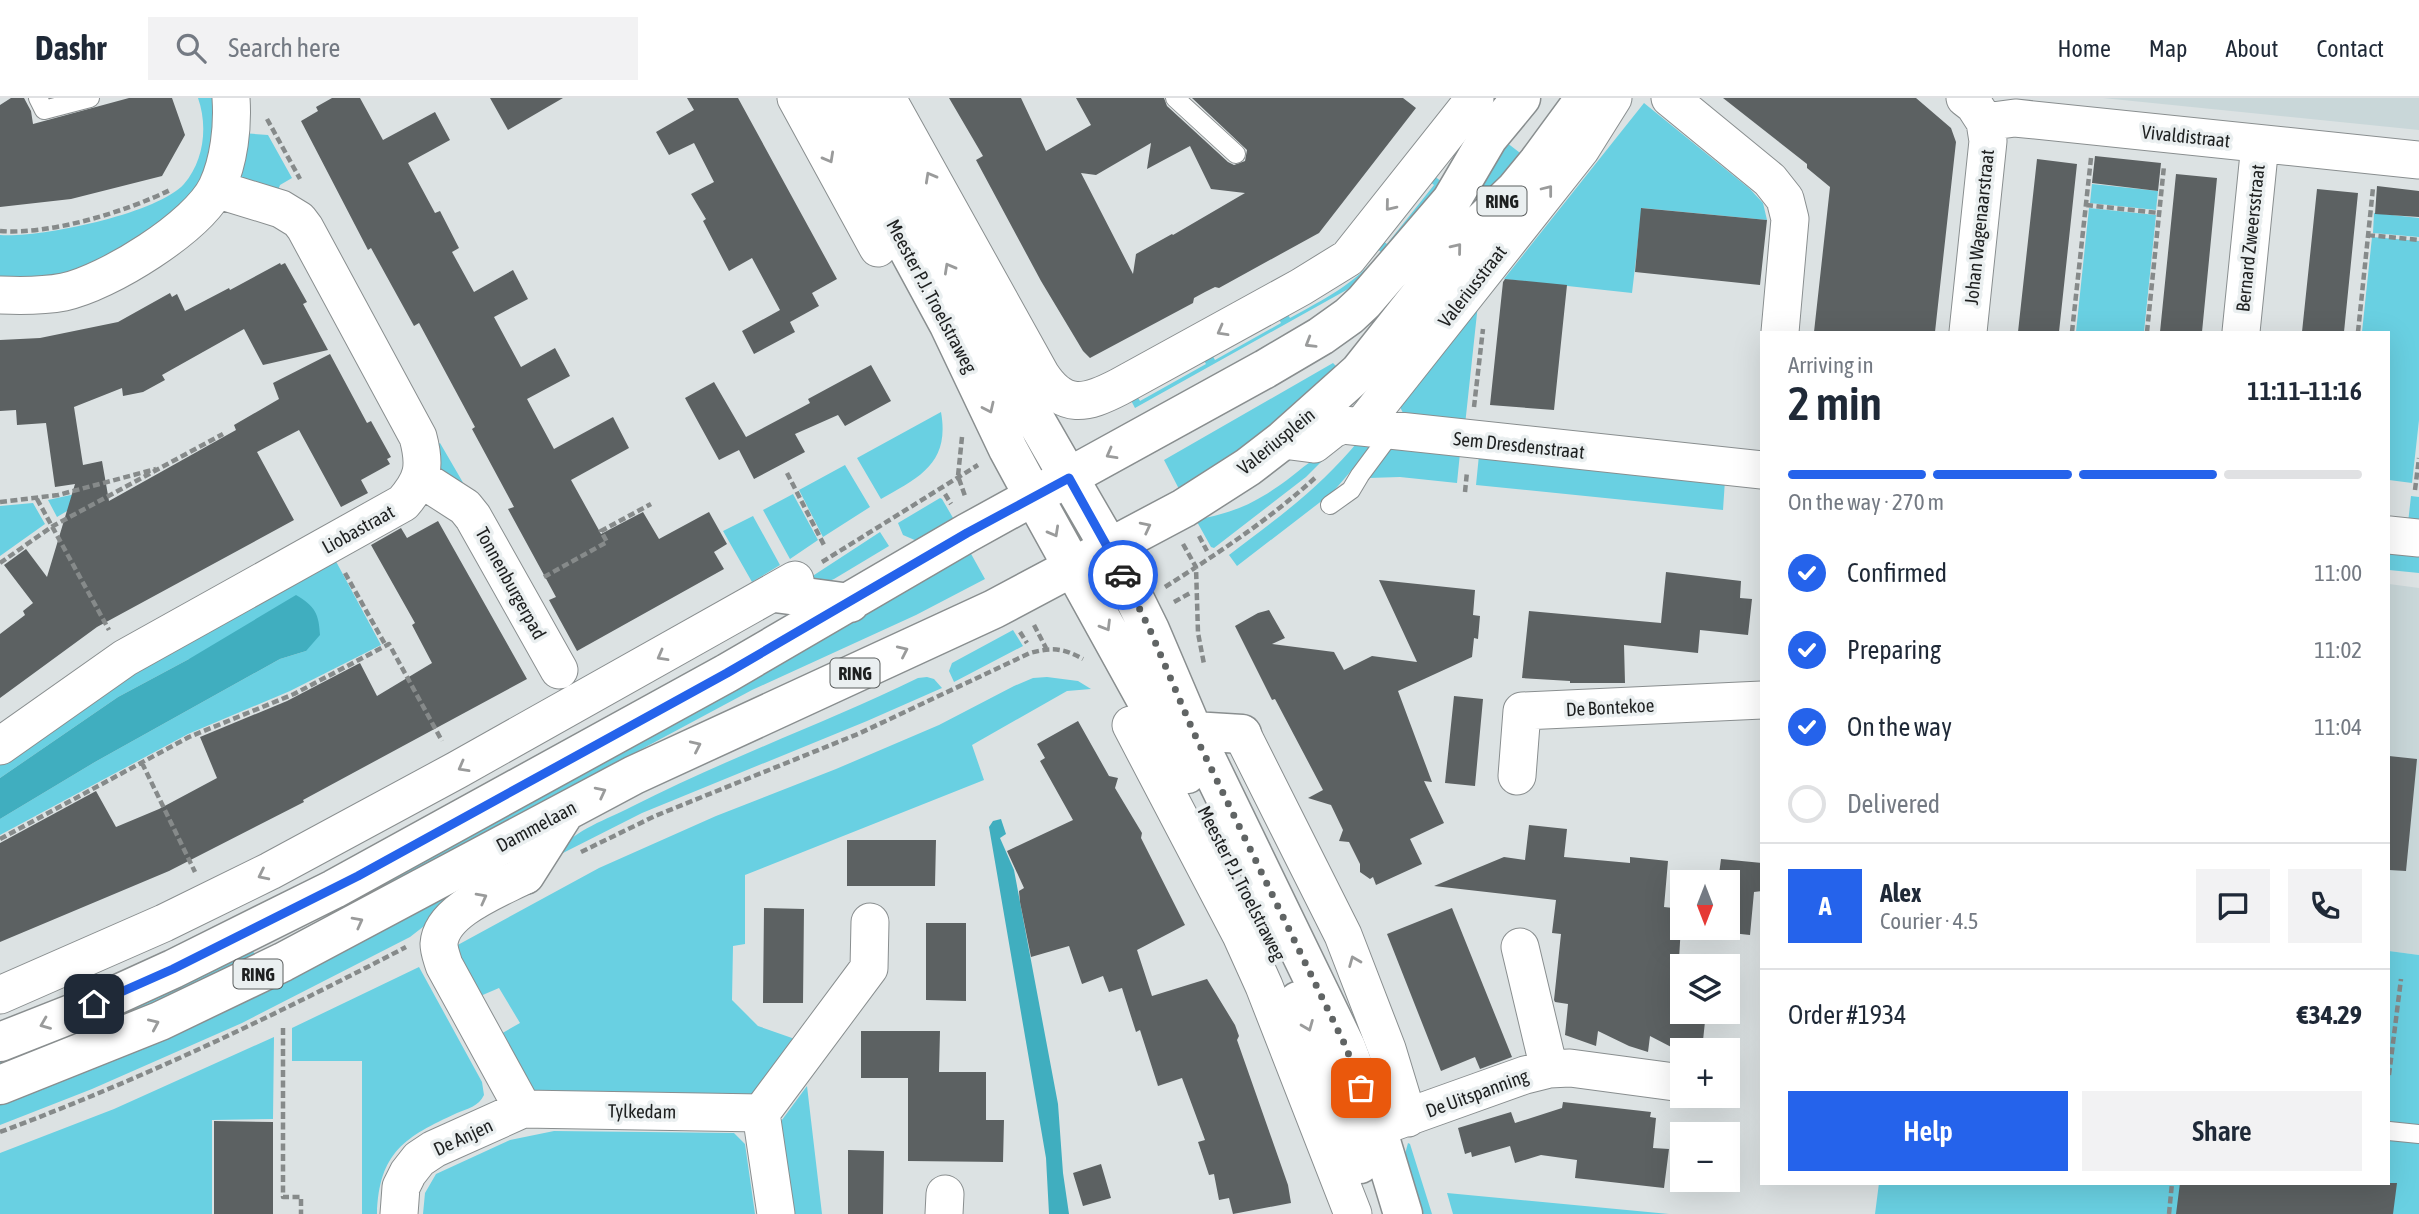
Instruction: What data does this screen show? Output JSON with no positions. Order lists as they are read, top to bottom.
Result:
{
  "streets": {
    "main road": [
      "RING",
      "Valeriusstraat",
      "Meester P.J. Troelstraweg",
      "Valeriusplein",
      "Dammelaan"
    ],
    "street": [
      "Vivaldistraat",
      "Johan Wagenaarstraat",
      "Bernard Zweersstraat",
      "Sem Dresdenstraat",
      "Liobastraat",
      "Tonnenburgerpad",
      "De Bontekoe",
      "De Uitspanning",
      "Tylkedam",
      "De Anjen"
    ]
  },
  "crossings": [
    ["Vivaldistraat", "Johan Wagenaarstraat"],
    ["Vivaldistraat", "Bernard Zweersstraat"],
    ["RING", "Meester P.J. Troelstraweg"],
    ["Valeriusstraat", "Valeriusplein"],
    ["Valeriusstraat", "Sem Dresdenstraat"],
    ["Meester P.J. Troelstraweg", "Valeriusplein"],
    ["Meester P.J. Troelstraweg", "Dammelaan"],
    ["Meester P.J. Troelstraweg", "De Uitspanning"],
    ["Valeriusplein", "Sem Dresdenstraat"],
    ["Valeriusplein", "Dammelaan"],
    ["Liobastraat", "Tonnenburgerpad"],
    ["Tylkedam", "De Anjen"]
  ],
  "north": "bottom",
  "page": {
    "header": "Dashr",
    "search": "Search here",
    "nav": [
      "Home",
      "Map",
      "About",
      "Contact"
    ],
    "heading": ["2 min", "Arriving in", "11:11–11:16"],
    "panel": [
      "Alex",
      "Courier · 4.5",
      "Order #1934",
      "€34.29"
    ],
    "bar": "On the way · 270 m",
    "list": [
      ["Confirmed", "11:00"],
      ["Preparing", "11:02"],
      ["On the way", "11:04"],
      "Delivered"
    ],
    "round": "A",
    "map_buttons": ["+", "−"],
    "buttons": ["Help", "Share"]
  }
}
